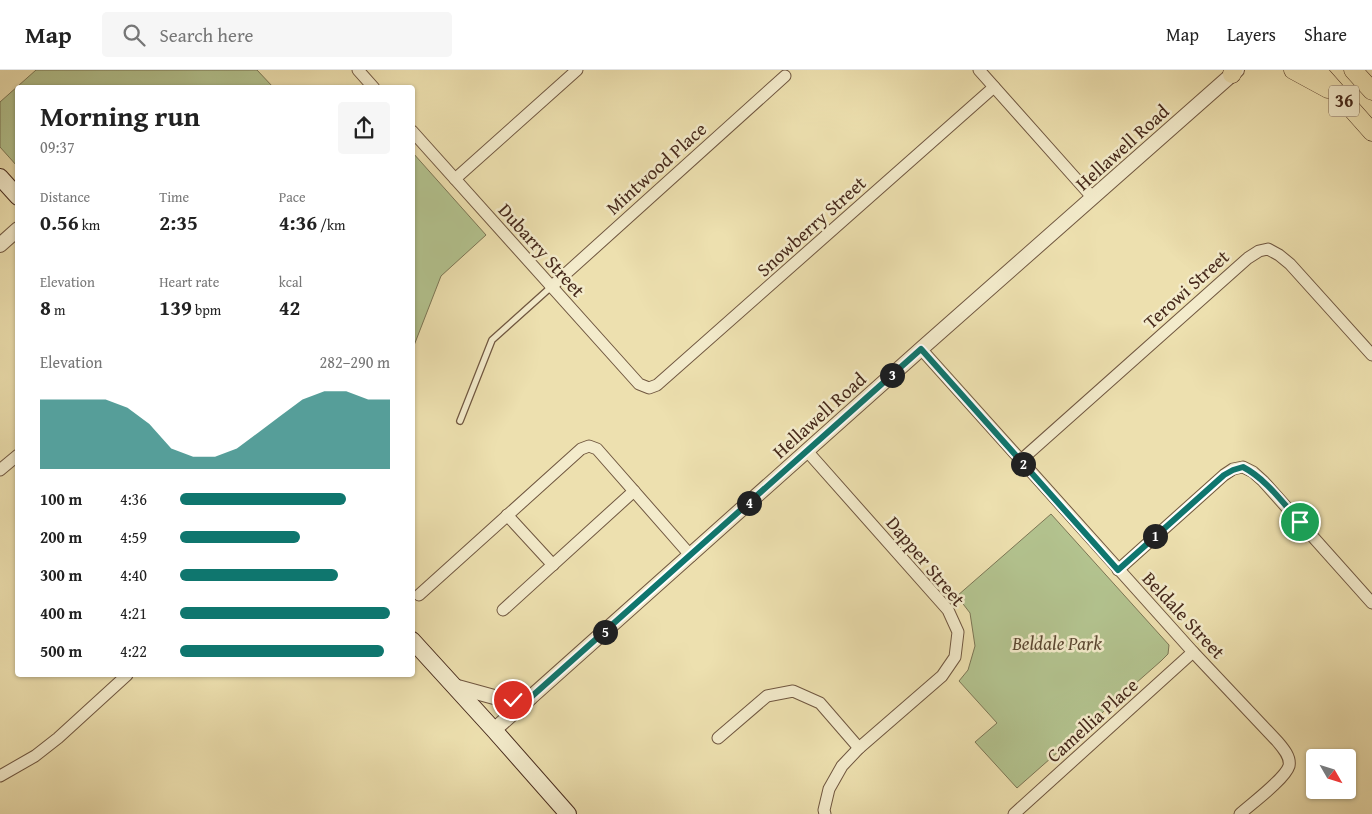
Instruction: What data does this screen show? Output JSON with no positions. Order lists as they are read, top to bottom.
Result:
{
  "streets": {
    "main road": ["36"],
    "street": [
      "Hellawell Road",
      "Mintwood Place",
      "Snowberry Street",
      "Dubarry Street",
      "Terowi Street",
      "Dapper Street",
      "Beldale Street",
      "Camellia Place"
    ]
  },
  "crossings": [
    ["Hellawell Road", "Dapper Street"],
    ["Hellawell Road", "Beldale Street"],
    ["Mintwood Place", "Dubarry Street"],
    ["Snowberry Street", "Dubarry Street"],
    ["Terowi Street", "Beldale Street"],
    ["Beldale Street", "Camellia Place"]
  ],
  "parks": ["Beldale Park"],
  "north": "bottom right",
  "page": {
    "header": "Map",
    "search": "Search here",
    "nav": ["Map", "Layers", "Share"],
    "heading": ["Morning run", "09:37"],
    "stats": [
      ["Distance", "0.56 km"],
      ["Time", "2:35"],
      ["Pace", "4:36 /km"],
      ["Elevation", "8 m"],
      ["Heart rate", "139 bpm"],
      ["kcal", "42"]
    ],
    "chart": ["Elevation", "282–290 m"],
    "pins": [
      "3",
      "2",
      "4",
      "1",
      "5"
    ],
    "list": [
      {
        "name": "100 m",
        "note": "4:36"
      },
      {
        "name": "200 m",
        "note": "4:59"
      },
      {
        "name": "300 m",
        "note": "4:40"
      },
      {
        "name": "400 m",
        "note": "4:21"
      },
      {
        "name": "500 m",
        "note": "4:22"
      }
    ]
  }
}
